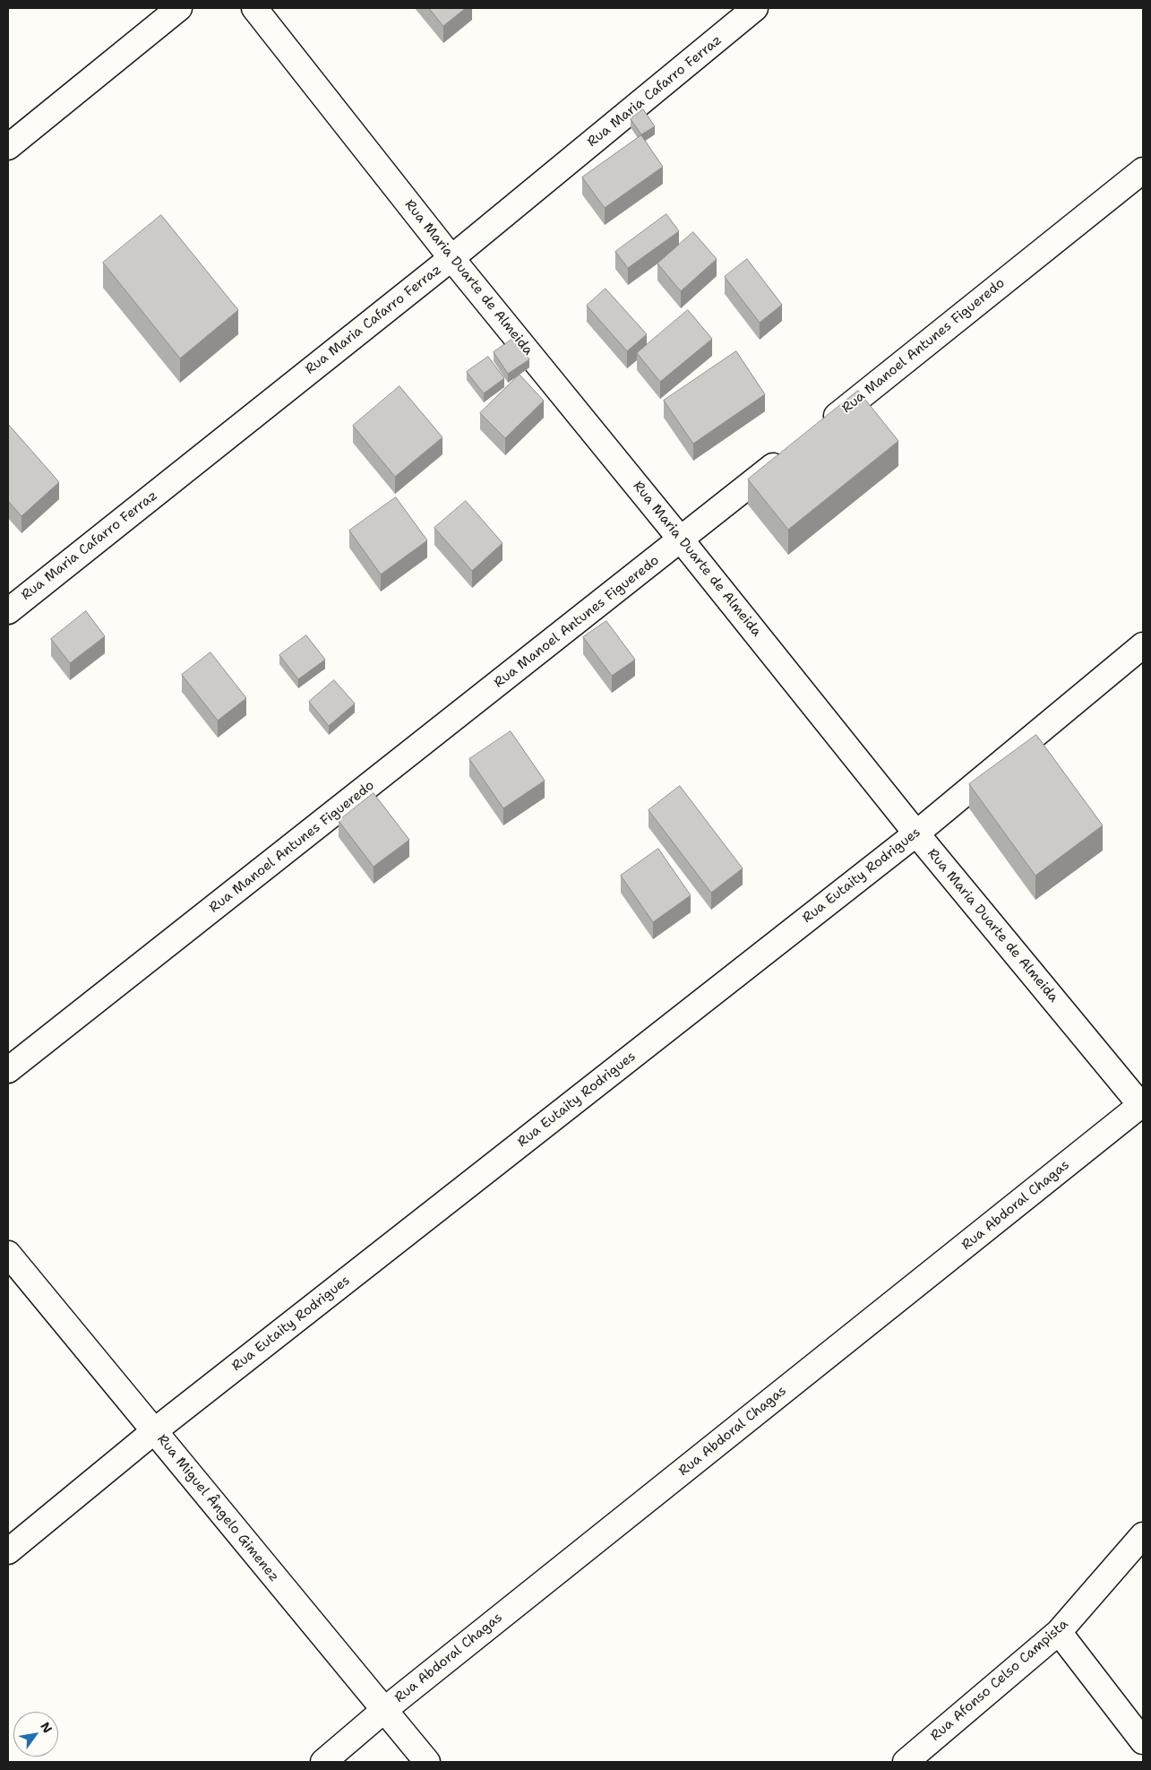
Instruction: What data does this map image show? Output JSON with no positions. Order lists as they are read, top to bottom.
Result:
{
  "streets": {
    "street": [
      "Rua Maria Cafarro Ferraz",
      "Rua Maria Duarte de Almeida",
      "Rua Manoel Antunes Figueredo",
      "Rua Eutaity Rodrigues",
      "Rua Abdoral Chagas",
      "Rua Miguel Ângelo Gimenez",
      "Rua Afonso Celso Campista"
    ]
  },
  "crossings": [
    ["Rua Maria Cafarro Ferraz", "Rua Maria Duarte de Almeida"],
    ["Rua Maria Duarte de Almeida", "Rua Manoel Antunes Figueredo"],
    ["Rua Maria Duarte de Almeida", "Rua Eutaity Rodrigues"],
    ["Rua Maria Duarte de Almeida", "Rua Abdoral Chagas"],
    ["Rua Eutaity Rodrigues", "Rua Miguel Ângelo Gimenez"],
    ["Rua Abdoral Chagas", "Rua Miguel Ângelo Gimenez"]
  ],
  "north": "top right"
}
